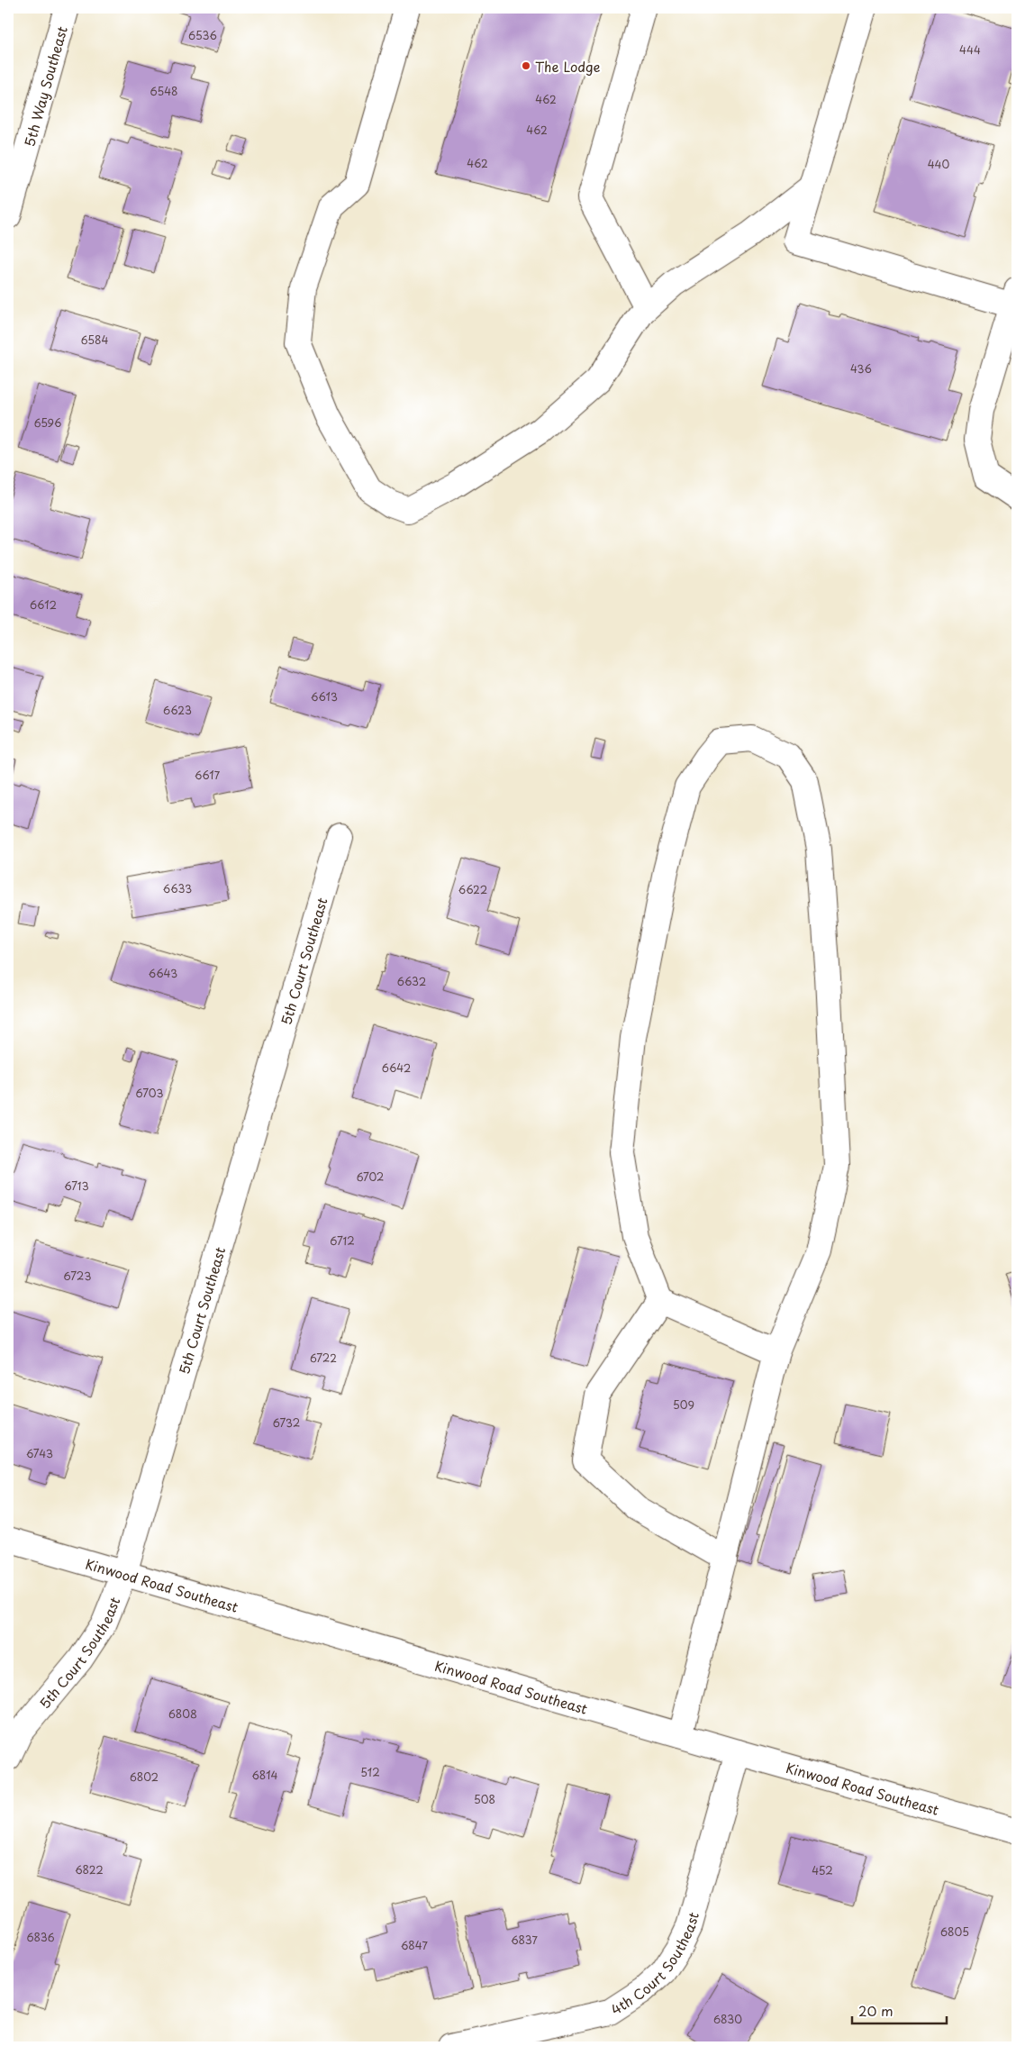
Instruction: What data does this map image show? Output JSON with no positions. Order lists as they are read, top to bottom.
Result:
{
  "streets": {
    "street": [
      "5th Way Southeast",
      "5th Court Southeast",
      "Kinwood Road Southeast",
      "4th Court Southeast"
    ]
  },
  "crossings": [
    ["5th Court Southeast", "Kinwood Road Southeast"],
    ["Kinwood Road Southeast", "4th Court Southeast"]
  ],
  "places": ["The Lodge"],
  "house_numbers": [
    "6536",
    "444",
    "6548",
    "462",
    "462",
    "462",
    "440",
    "6584",
    "436",
    "6596",
    "6612",
    "6613",
    "6623",
    "6617",
    "6633",
    "6622",
    "6643",
    "6632",
    "6642",
    "6703",
    "6702",
    "6713",
    "6712",
    "6723",
    "6722",
    "509",
    "6732",
    "6743",
    "6808",
    "512",
    "6814",
    "6802",
    "508",
    "6822",
    "452",
    "6805",
    "6836",
    "6837",
    "6847",
    "6830"
  ],
  "scale_bar": "20 m"
}
